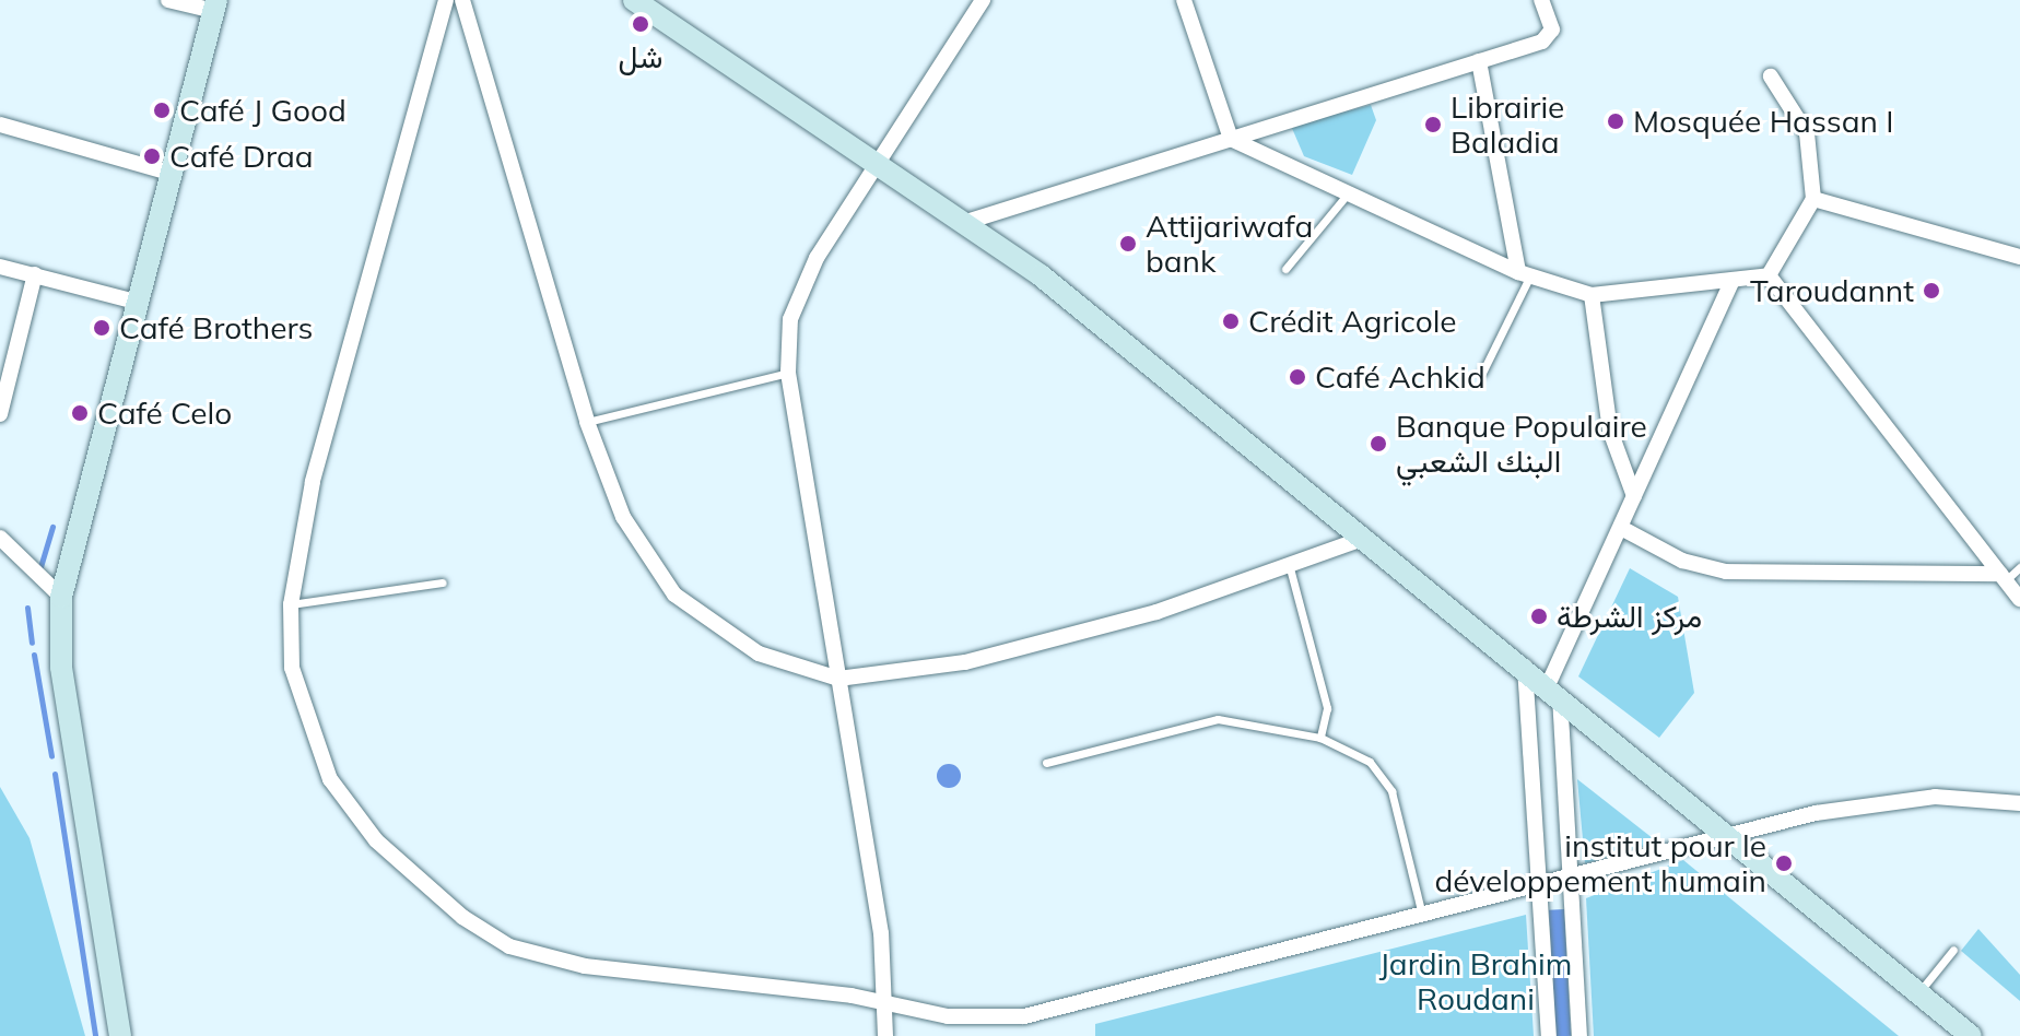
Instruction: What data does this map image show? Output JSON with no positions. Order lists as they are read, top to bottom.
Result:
{
  "parks": ["Jardin Brahim Roudani"],
  "places": [
    "شل",
    "Café J Good",
    "Mosquée Hassan I",
    "Librairie Baladia",
    "Café Draa",
    "Attijariwafa bank",
    "Taroudannt",
    "Crédit Agricole",
    "Café Brothers",
    "Café Achkid",
    "Café Celo",
    "Banque Populaire البنك الشعبي",
    "مركز الشرطة",
    "institut pour le développement humain"
  ]
}
